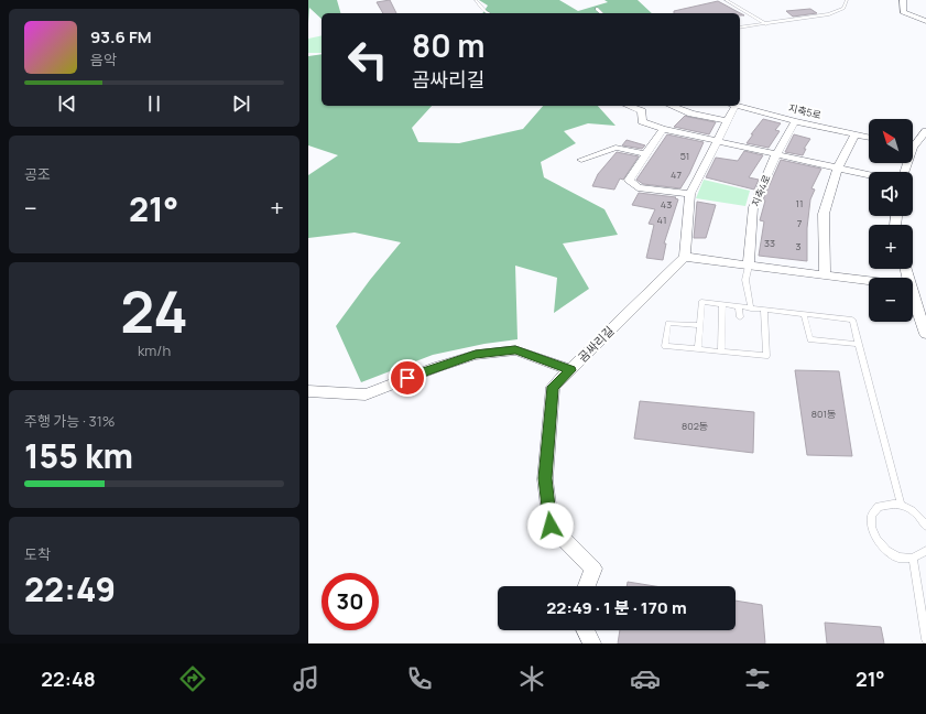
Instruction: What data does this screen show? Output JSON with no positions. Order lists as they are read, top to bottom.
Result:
{
  "streets": {
    "street": ["지축5로", "지축4로", "곰싸리길"]
  },
  "crossings": [
    ["지축5로", "지축4로"]
  ],
  "house_numbers": [
    "51",
    "47",
    "11",
    "43",
    "41",
    "7",
    "33",
    "3",
    "801동",
    "802동"
  ],
  "north": "top left",
  "page": {
    "turn": ["80 m", "곰싸리길"],
    "song": ["93.6 FM", "음악"],
    "map_buttons": ["+", "−"],
    "tile": [
      "공조",
      ["24", "km/h"],
      ["주행 가능 · 31%", "155 km"],
      ["도착", "22:49"]
    ],
    "heat": ["−", "21°", "+"],
    "limit": "30",
    "trip": "22:49 · 1 분 · 170 m",
    "tabs": ["22:48", "21°"]
  }
}
